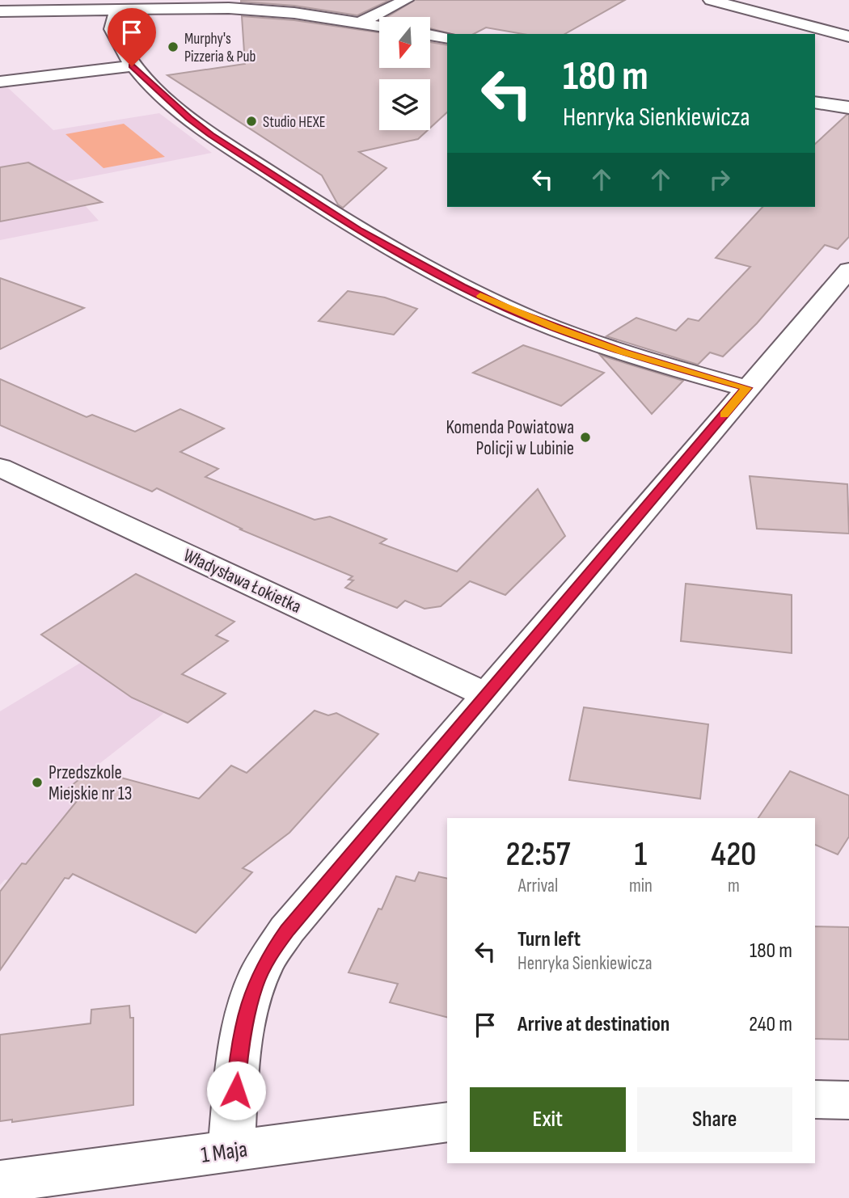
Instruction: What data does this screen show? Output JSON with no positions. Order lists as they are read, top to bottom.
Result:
{
  "streets": {
    "street": ["Władysława Łokietka", "1 Maja"]
  },
  "places": [
    "Murphy's Pizzeria & Pub",
    "Studio HEXE",
    "Komenda Powiatowa Policji w Lubinie",
    "Przedszkole Miejskie nr 13"
  ],
  "north": "bottom",
  "page": {
    "turn": ["180 m", "Henryka Sienkiewicza"],
    "eta": [
      "22:57",
      "Arrival",
      "1",
      "min",
      "420",
      "m"
    ],
    "list": [
      {
        "name": "Turn left",
        "note": "Henryka Sienkiewicza",
        "value": "180 m"
      },
      {
        "name": "Arrive at destination",
        "value": "240 m"
      }
    ],
    "buttons": ["Exit", "Share"]
  }
}
